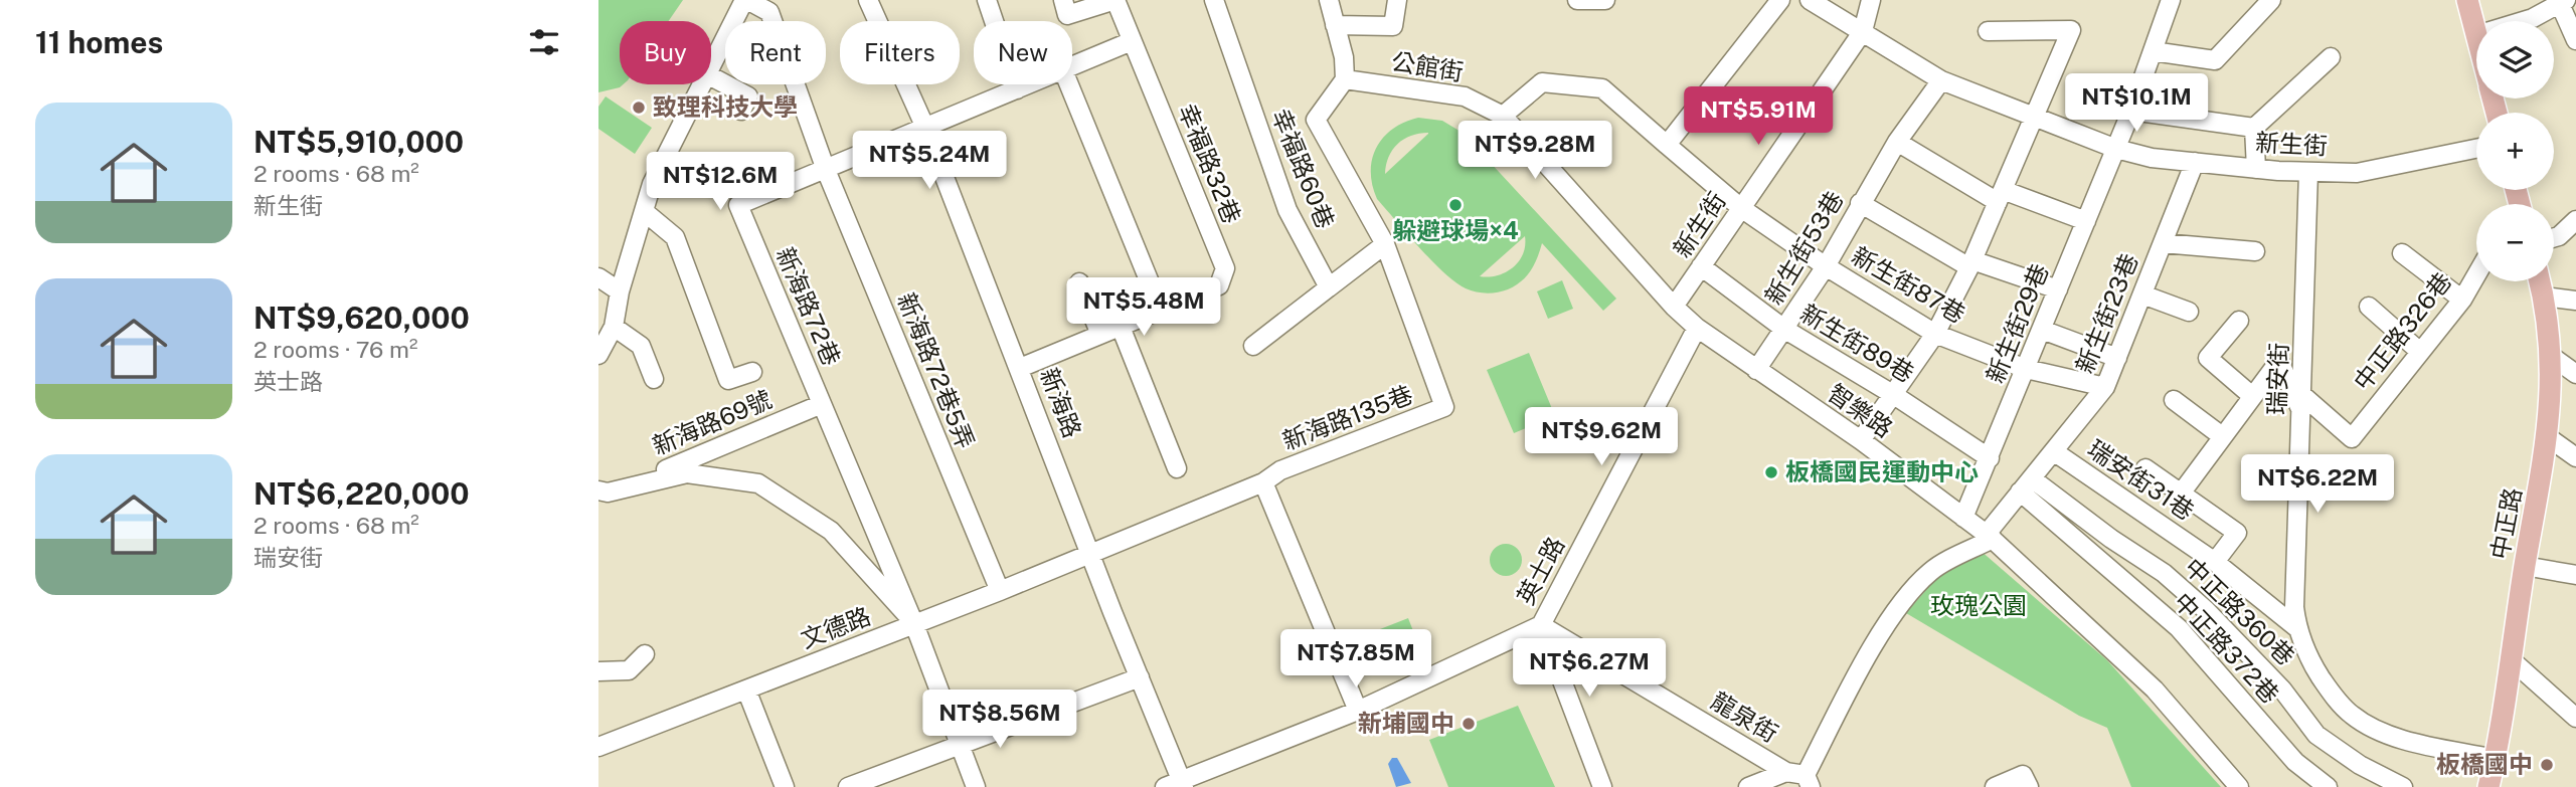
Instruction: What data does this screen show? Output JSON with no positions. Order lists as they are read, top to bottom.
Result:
{
  "streets": {
    "main road": ["中正路"],
    "street": [
      "公館街",
      "新生街",
      "幸福路32巷",
      "幸福路60巷",
      "新生街53巷",
      "新生街87巷",
      "新海路72巷",
      "新生街23巷",
      "新生街29巷",
      "中正路326巷",
      "新生街89巷",
      "新海路72巷5弄",
      "瑞安街",
      "新海路",
      "智樂路",
      "新海路135巷",
      "新海路69號",
      "瑞安街31巷",
      "英士路",
      "中正路360巷",
      "文德路",
      "中正路372巷",
      "龍泉街"
    ]
  },
  "crossings": [
    ["公館街", "新生街"],
    ["公館街", "新生街87巷"],
    ["公館街", "智樂路"],
    ["公館街", "新海路135巷"],
    ["公館街", "英士路"],
    ["新生街", "新生街53巷"],
    ["新生街", "新生街87巷"],
    ["新生街", "新生街23巷"],
    ["新生街", "新生街29巷"],
    ["新生街", "新生街89巷"],
    ["新生街", "瑞安街"],
    ["幸福路32巷", "新海路72巷"],
    ["新生街53巷", "新生街87巷"],
    ["新生街53巷", "新生街89巷"],
    ["新生街53巷", "智樂路"],
    ["新生街87巷", "新生街23巷"],
    ["新生街87巷", "新生街29巷"],
    ["新海路72巷", "新海路72巷5弄"],
    ["新海路72巷", "新海路"],
    ["新海路72巷", "新海路69號"],
    ["新海路72巷", "文德路"],
    ["新生街23巷", "智樂路"],
    ["新生街23巷", "瑞安街31巷"],
    ["新生街23巷", "中正路360巷"],
    ["新生街23巷", "中正路372巷"],
    ["新生街29巷", "新生街89巷"],
    ["新生街29巷", "智樂路"],
    ["中正路326巷", "瑞安街"],
    ["新海路72巷5弄", "文德路"],
    ["瑞安街", "瑞安街31巷"],
    ["瑞安街", "中正路"],
    ["新海路", "新海路135巷"],
    ["新海路", "英士路"],
    ["新海路", "文德路"],
    ["智樂路", "英士路"],
    ["新海路135巷", "文德路"],
    ["英士路", "龍泉街"],
    ["中正路360巷", "中正路372巷"]
  ],
  "parks": ["玫瑰公園"],
  "places": [
    "致理科技大學",
    "躲避球場×4",
    "板橋國民運動中心",
    "新埔國中",
    "板橋國中"
  ],
  "page": {
    "heading": "11 homes",
    "map_buttons": ["+", "−"],
    "chip": [
      "Buy",
      "Rent",
      "Filters",
      "New"
    ],
    "price": [
      "NT$10.1M",
      "NT$5.91M",
      "NT$9.28M",
      "NT$5.24M",
      "NT$12.6M",
      "NT$5.48M",
      "NT$9.62M",
      "NT$6.22M",
      "NT$7.85M",
      "NT$6.27M",
      "NT$8.56M"
    ],
    "list": [
      {
        "name": "NT$5,910,000",
        "note": "2 rooms · 68 m² · 新生街"
      },
      {
        "name": "NT$9,620,000",
        "note": "2 rooms · 76 m² · 英士路"
      },
      {
        "name": "NT$6,220,000",
        "note": "2 rooms · 68 m² · 瑞安街"
      }
    ]
  }
}
